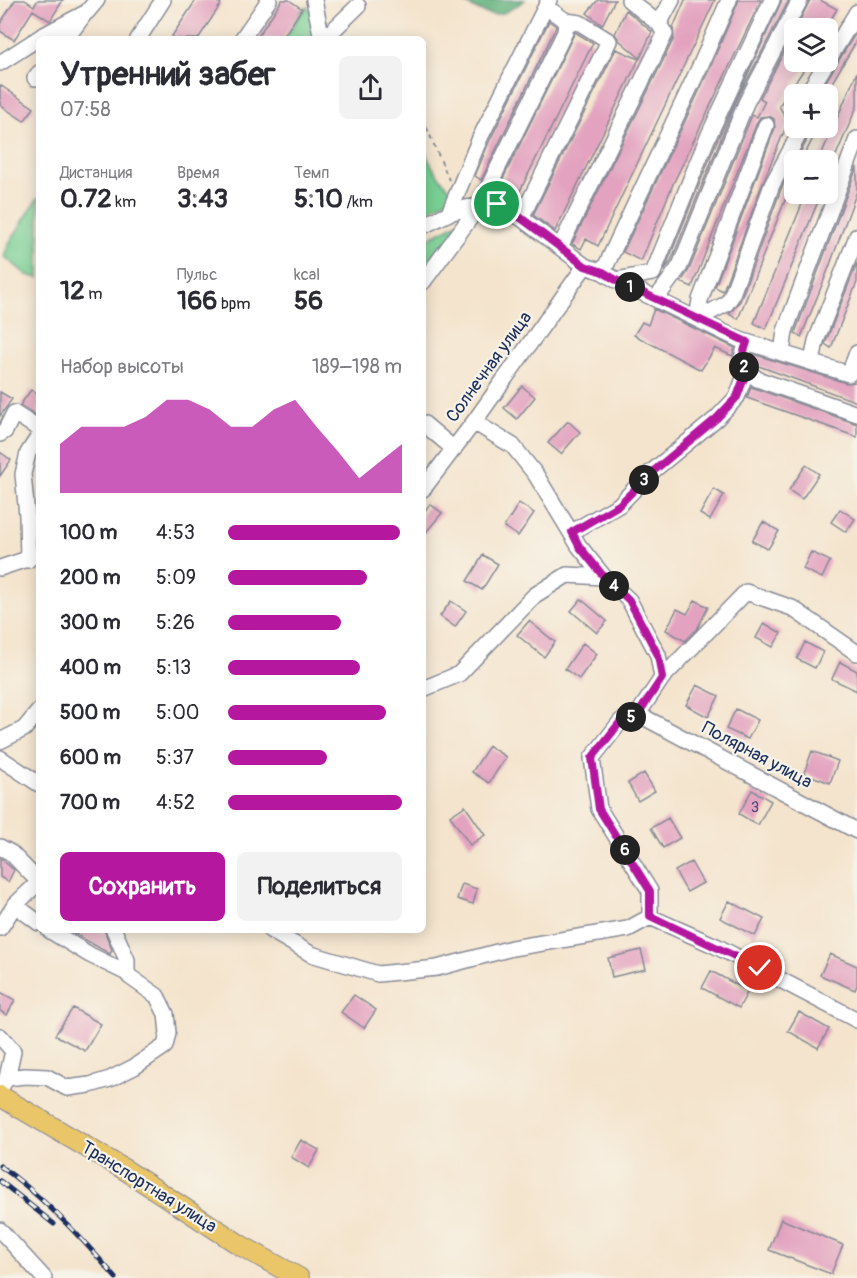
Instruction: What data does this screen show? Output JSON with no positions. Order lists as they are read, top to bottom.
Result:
{
  "streets": {
    "main road": ["Транспортная улица"],
    "street": ["Солнечная улица", "Полярная улица"]
  },
  "house_numbers": ["3"],
  "page": {
    "map_buttons": ["+", "−"],
    "heading": ["Утренний забег", "07:58"],
    "stats": [
      ["Дистанция", "0.72 km"],
      ["Время", "3:43"],
      ["Темп", "5:10 /km"],
      ["12 m"],
      ["Пульс", "166 bpm"],
      ["kcal", "56"]
    ],
    "pins": [
      "1",
      "2",
      "3",
      "4",
      "5",
      "6"
    ],
    "chart": ["Набор высоты", "189–198 m"],
    "list": [
      {
        "name": "100 m",
        "note": "4:53"
      },
      {
        "name": "200 m",
        "note": "5:09"
      },
      {
        "name": "300 m",
        "note": "5:26"
      },
      {
        "name": "400 m",
        "note": "5:13"
      },
      {
        "name": "500 m",
        "note": "5:00"
      },
      {
        "name": "600 m",
        "note": "5:37"
      },
      {
        "name": "700 m",
        "note": "4:52"
      }
    ],
    "buttons": ["Сохранить", "Поделиться"]
  }
}
